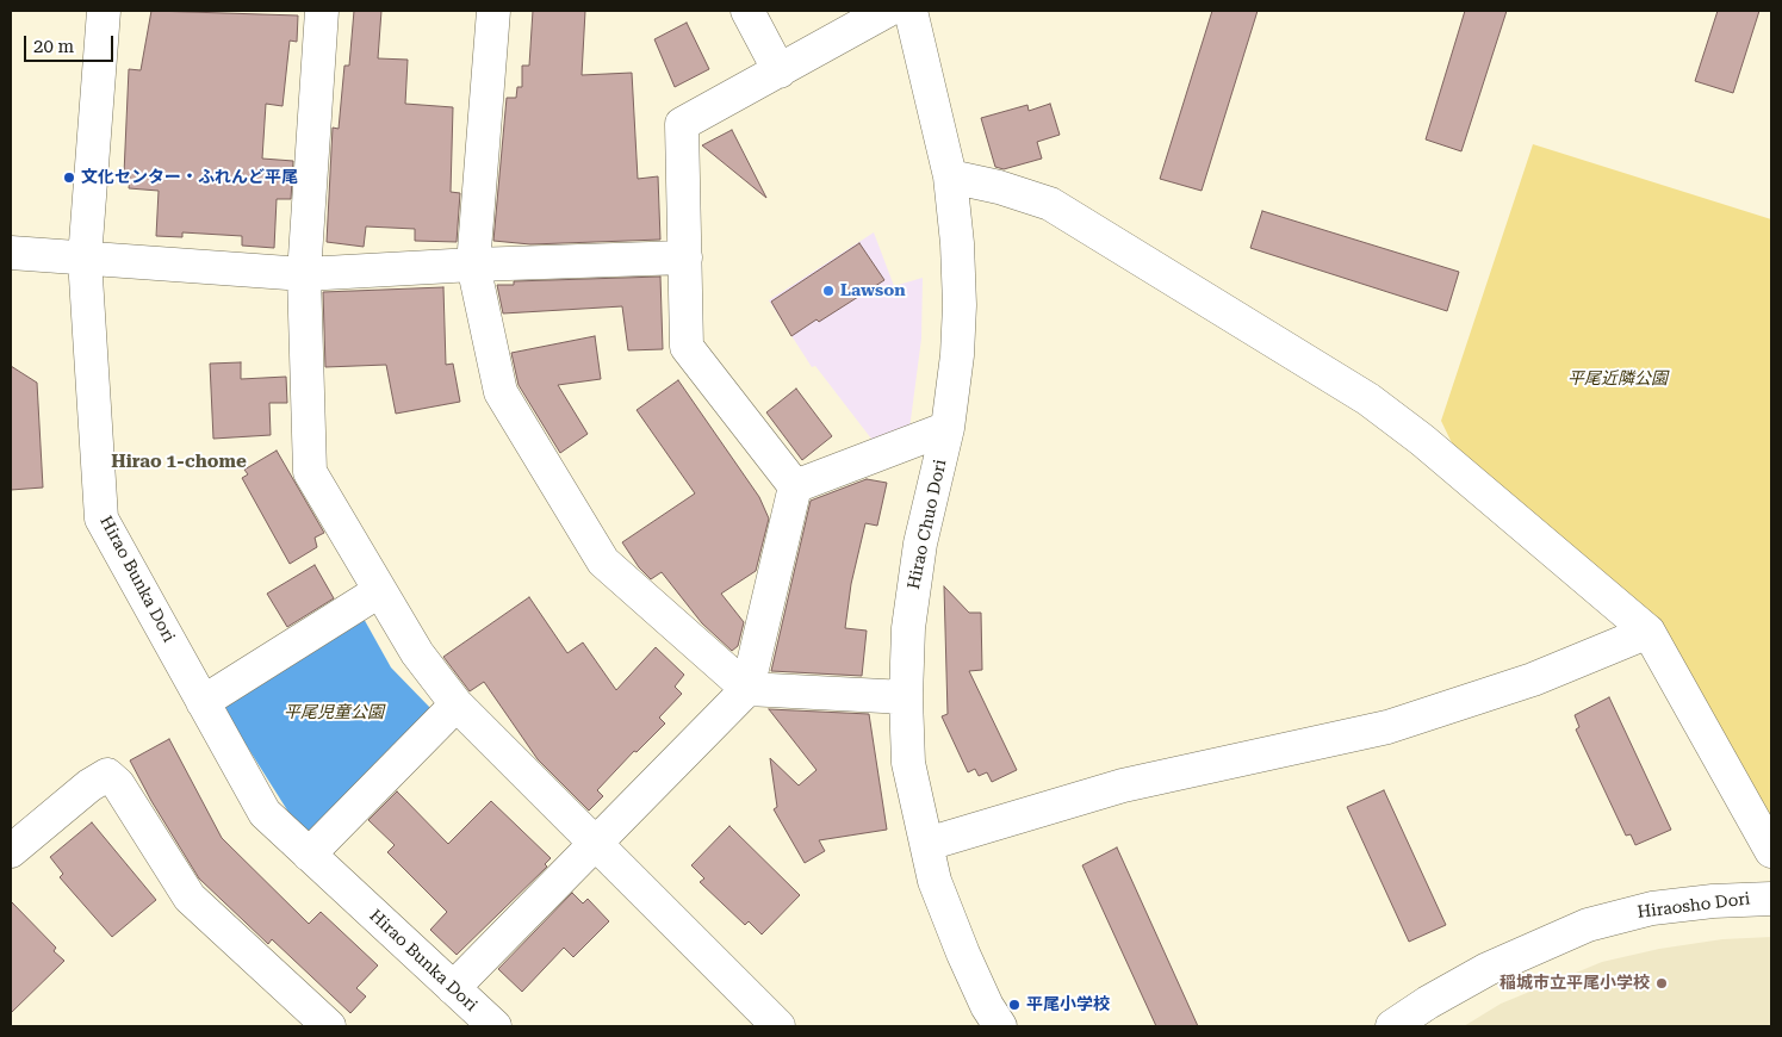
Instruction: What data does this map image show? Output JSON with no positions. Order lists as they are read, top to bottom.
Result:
{
  "streets": {
    "street": ["Hirao Chuo Dori", "Hirao Bunka Dori", "Hiraosho Dori"]
  },
  "districts": ["Hirao 1-chome"],
  "parks": ["平尾近隣公園", "平尾児童公園"],
  "places": [
    "文化センター・ふれんど平尾",
    "Lawson",
    "稲城市立平尾小学校",
    "平尾小学校"
  ],
  "scale_bar": "20 m"
}
